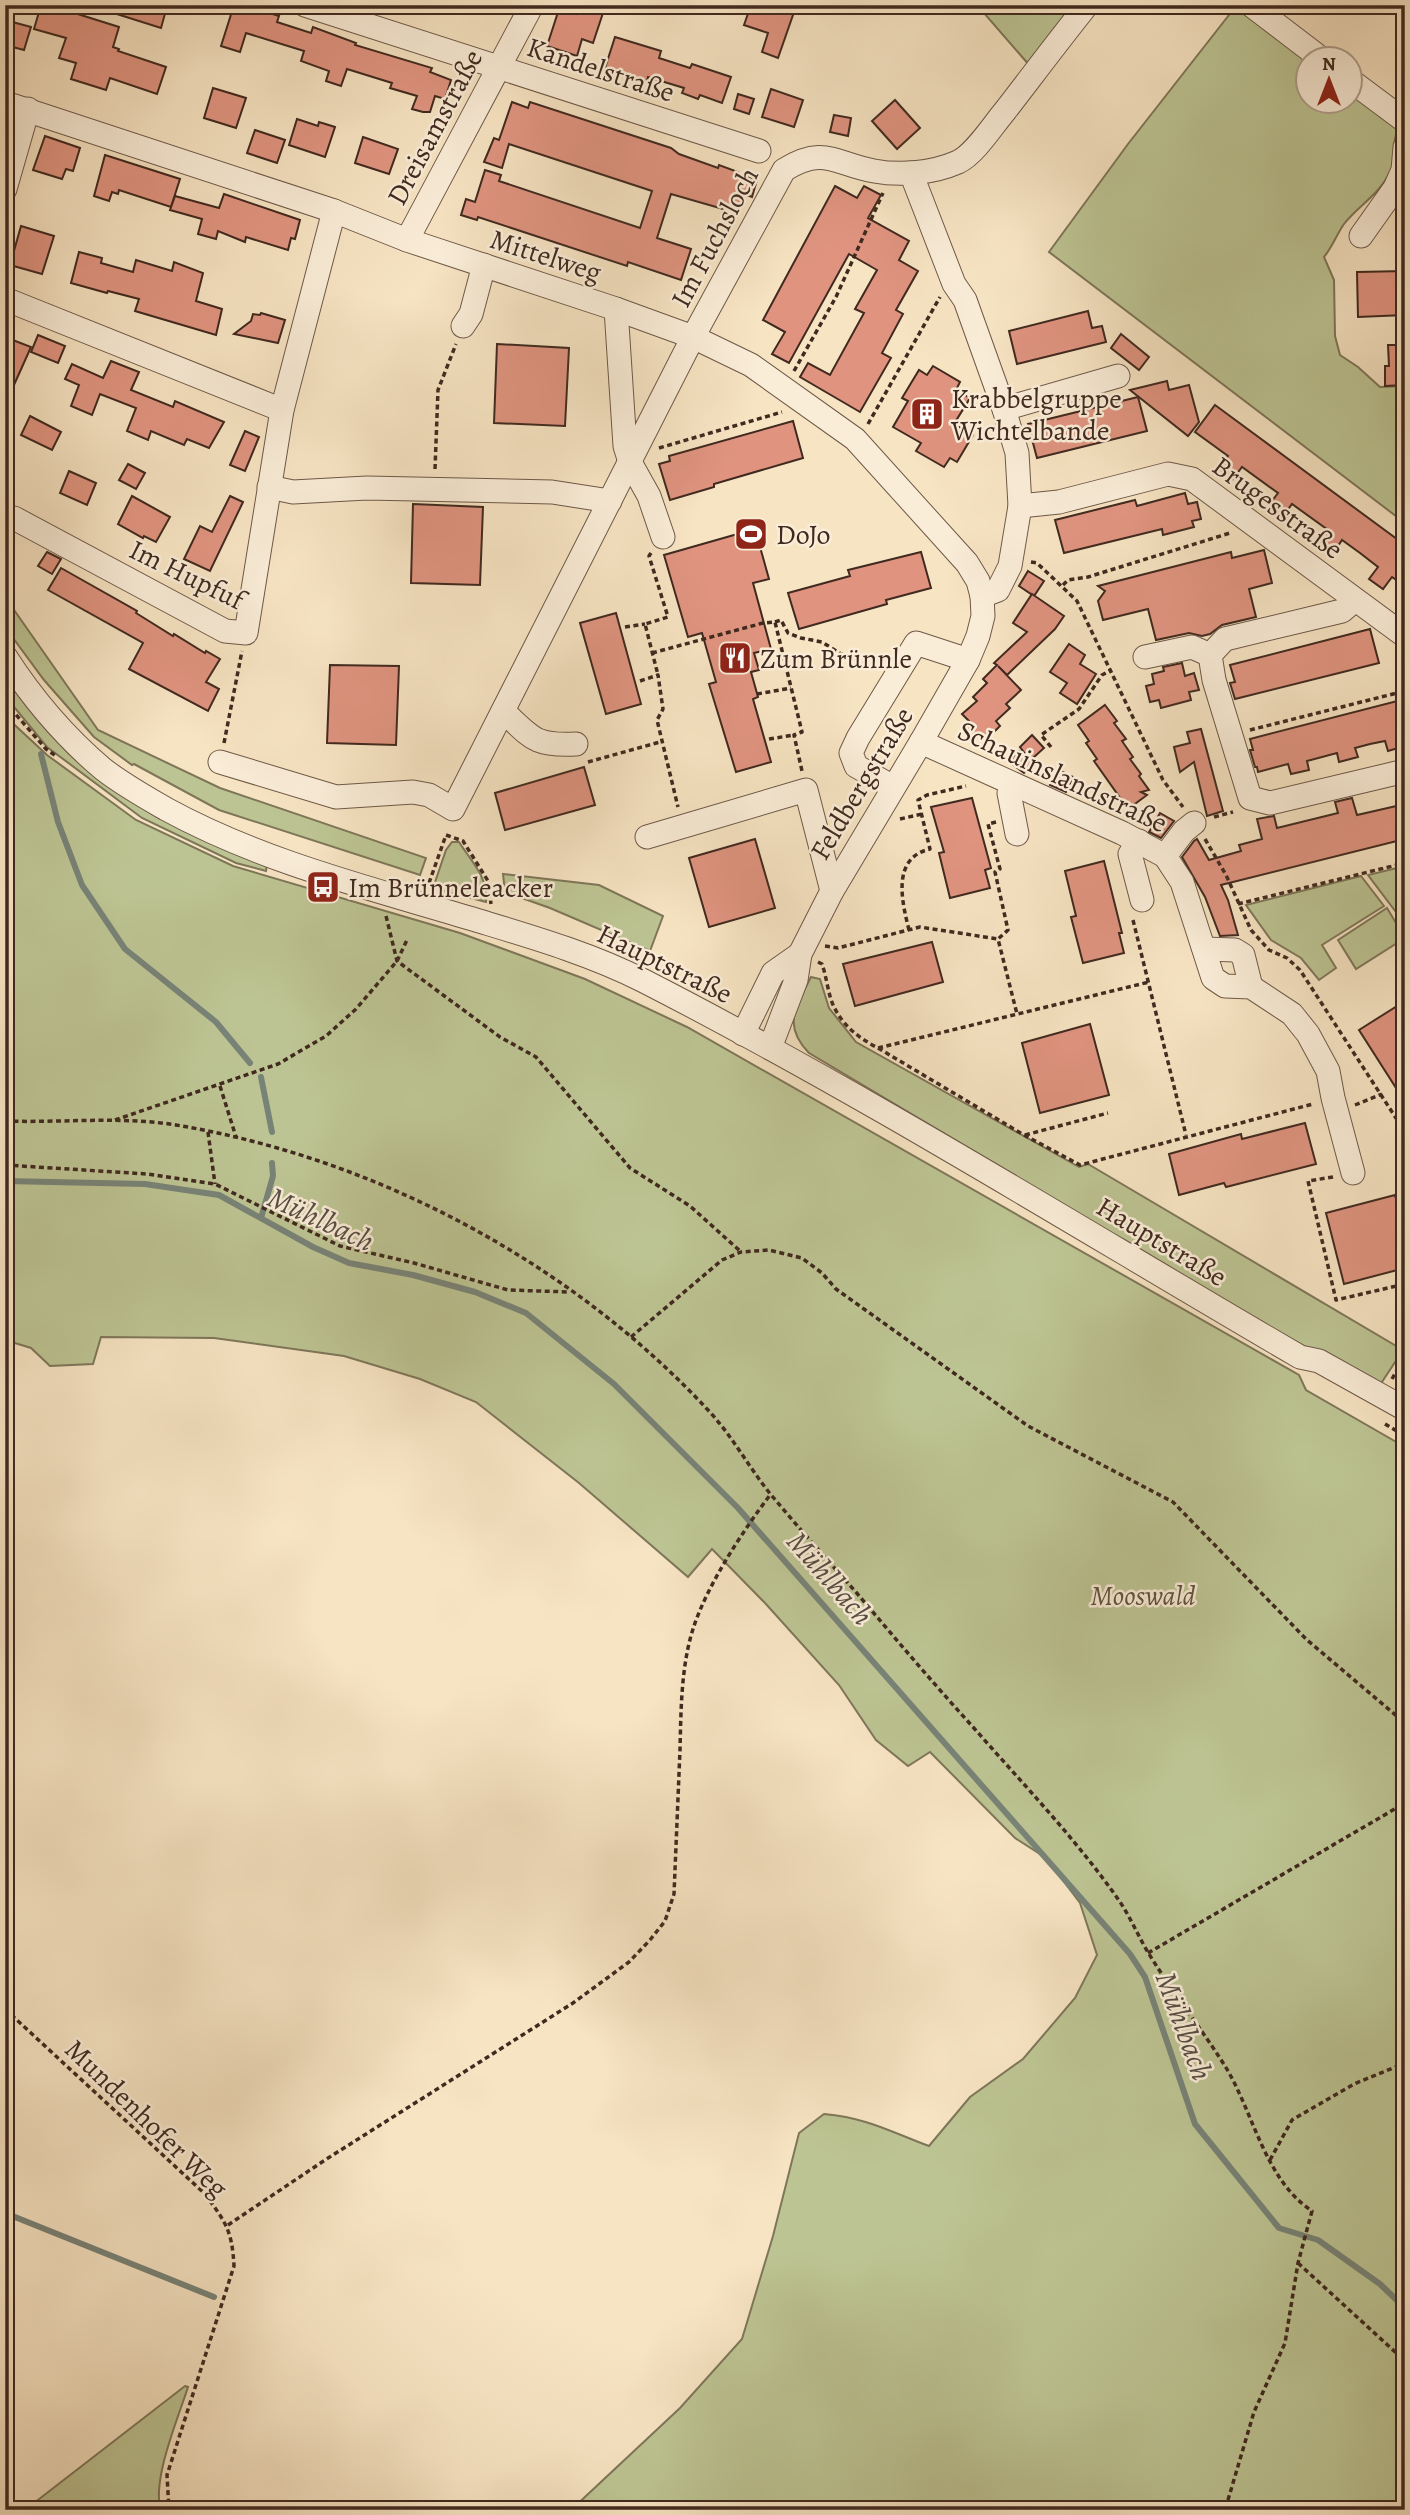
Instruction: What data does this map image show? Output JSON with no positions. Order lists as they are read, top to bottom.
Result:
{
  "streets": {
    "street": [
      "Kandelstraße",
      "Dreisamstraße",
      "Im Fuchsloch",
      "Mittelweg",
      "Brugesstraße",
      "Im Hupfuf",
      "Schauinslandstraße",
      "Feldbergstraße",
      "Hauptstraße"
    ],
    "path": ["Mundenhofer Weg"]
  },
  "crossings": [
    ["Kandelstraße", "Dreisamstraße"],
    ["Dreisamstraße", "Mittelweg"],
    ["Im Fuchsloch", "Mittelweg"],
    ["Mittelweg", "Im Hupfuf"],
    ["Mittelweg", "Feldbergstraße"],
    ["Schauinslandstraße", "Feldbergstraße"],
    ["Feldbergstraße", "Hauptstraße"]
  ],
  "water": ["Mühlbach"],
  "parks": ["Mooswald"],
  "places": {
    "building": ["Krabbelgruppe Wichtelbande"],
    "sports": ["DoJo"],
    "restaurant": ["Zum Brünnle"],
    "bus stop": ["Im Brünneleacker"]
  },
  "north": "top"
}
